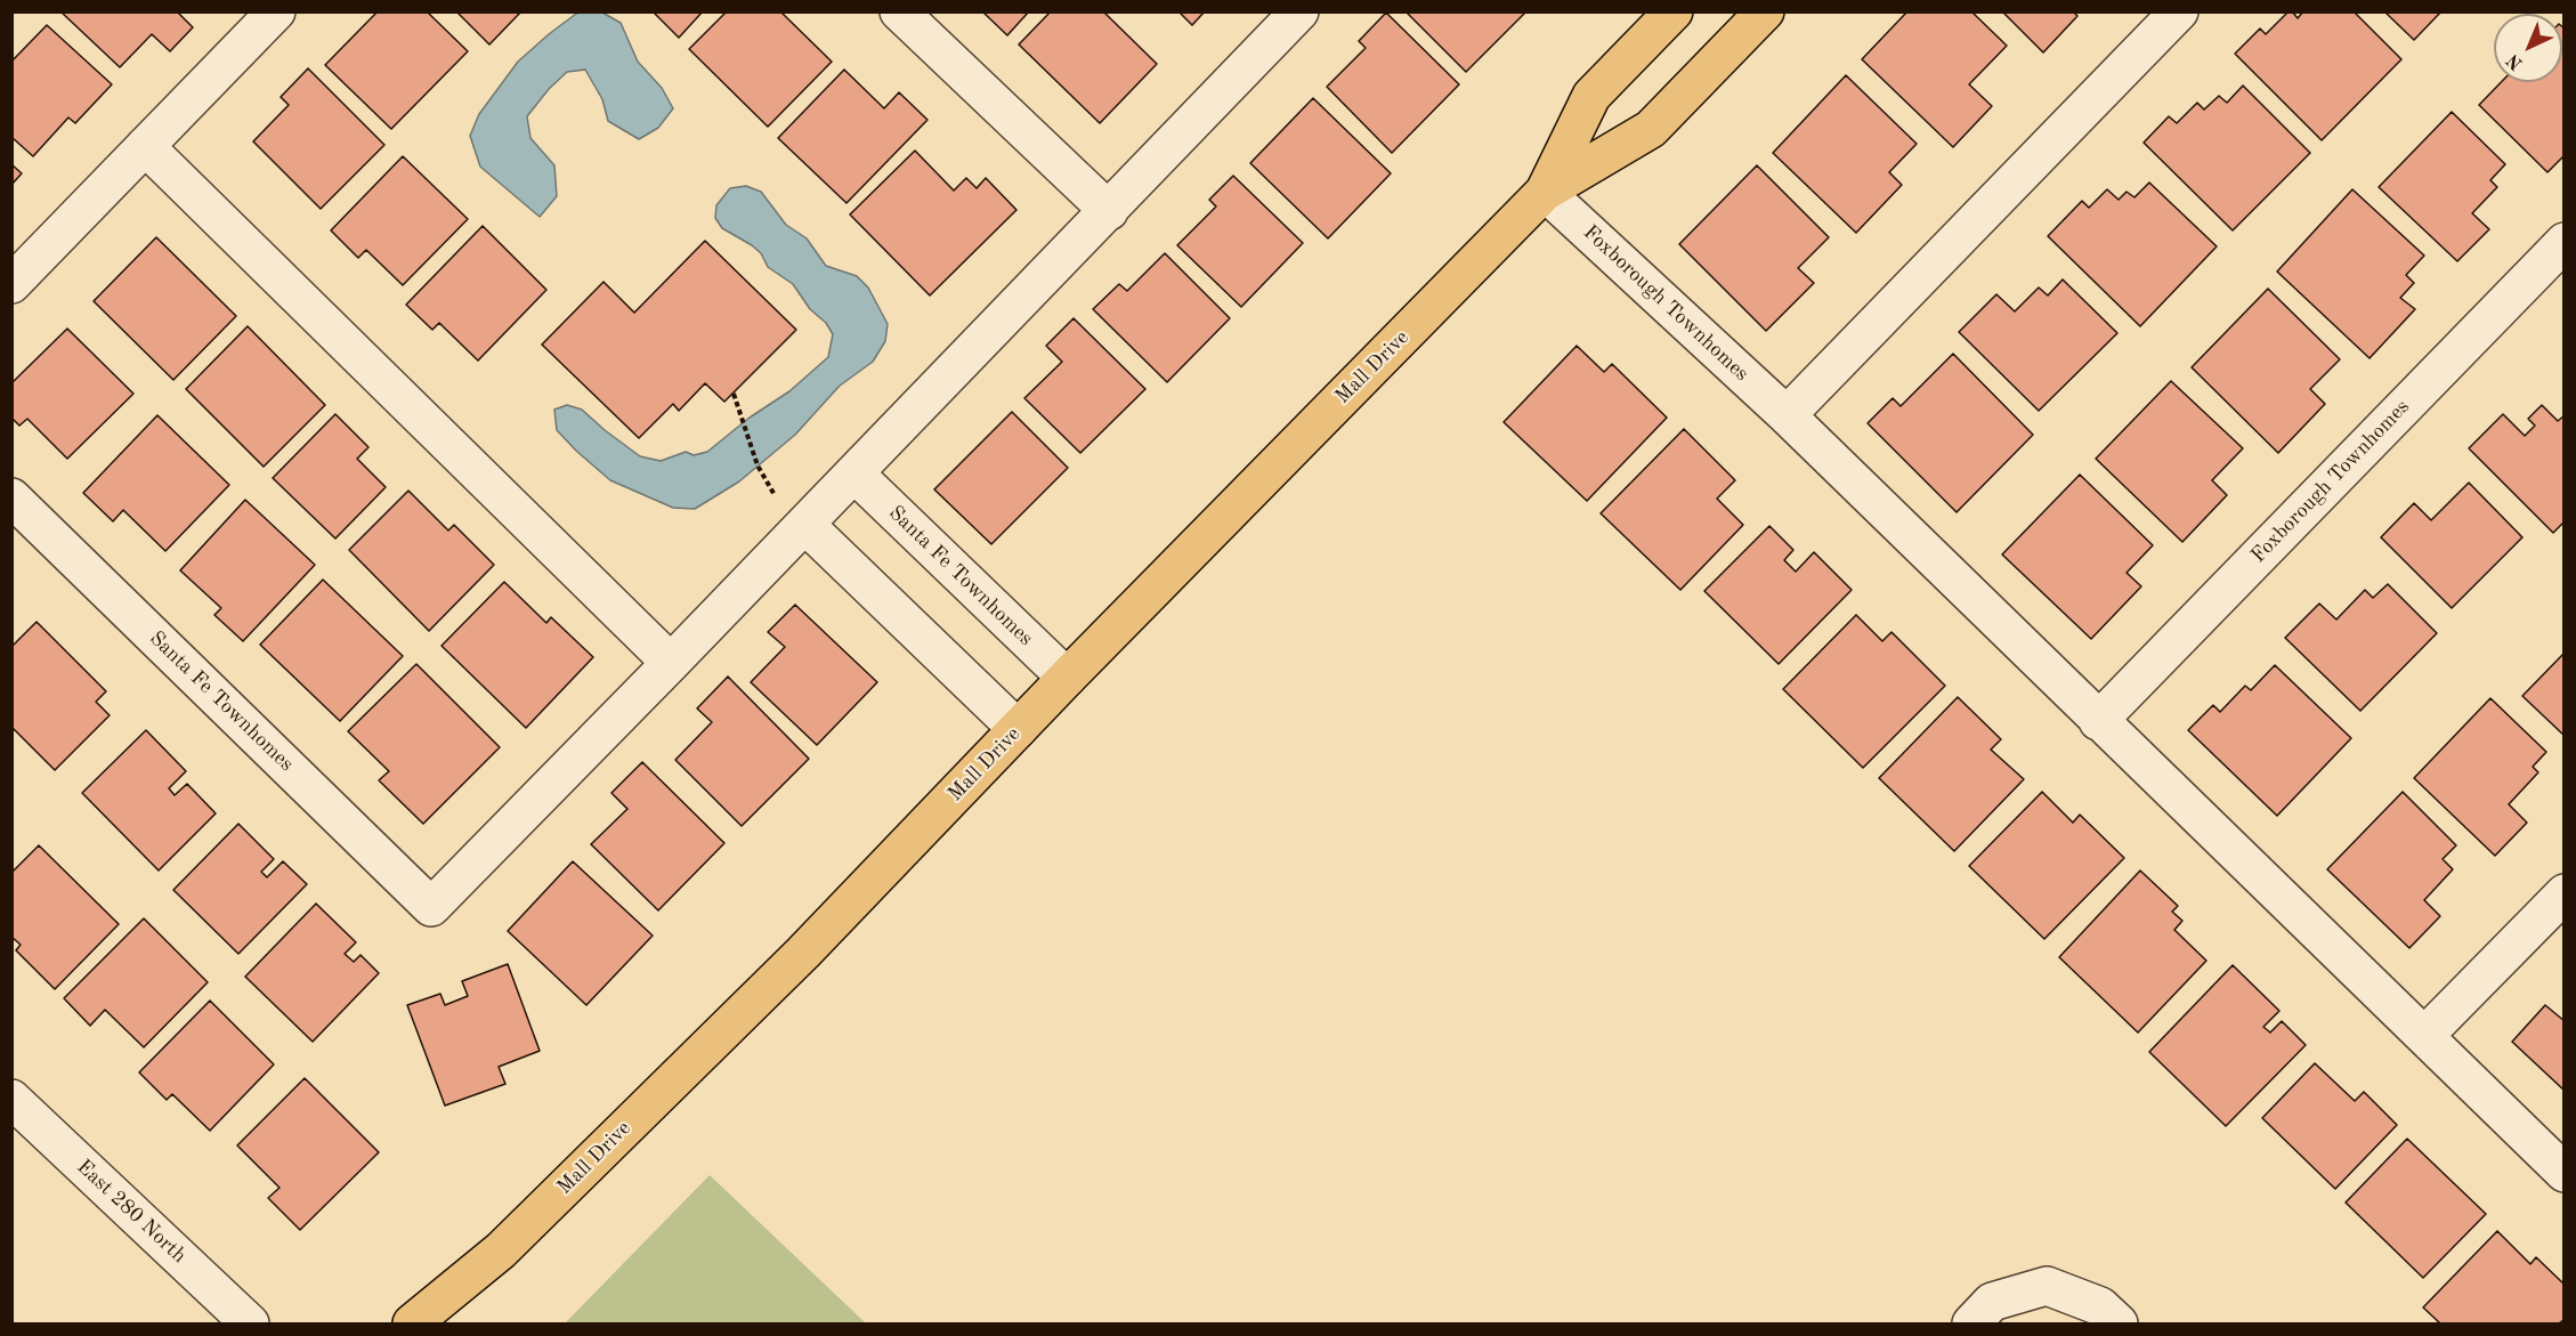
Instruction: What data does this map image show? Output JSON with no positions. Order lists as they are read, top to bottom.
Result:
{
  "streets": {
    "main road": ["Mall Drive"],
    "street": ["Foxborough Townhomes", "Santa Fe Townhomes", "East 280 North"]
  },
  "crossings": [
    ["Foxborough Townhomes", "Mall Drive"],
    ["Mall Drive", "Santa Fe Townhomes"]
  ],
  "north": "bottom left"
}
